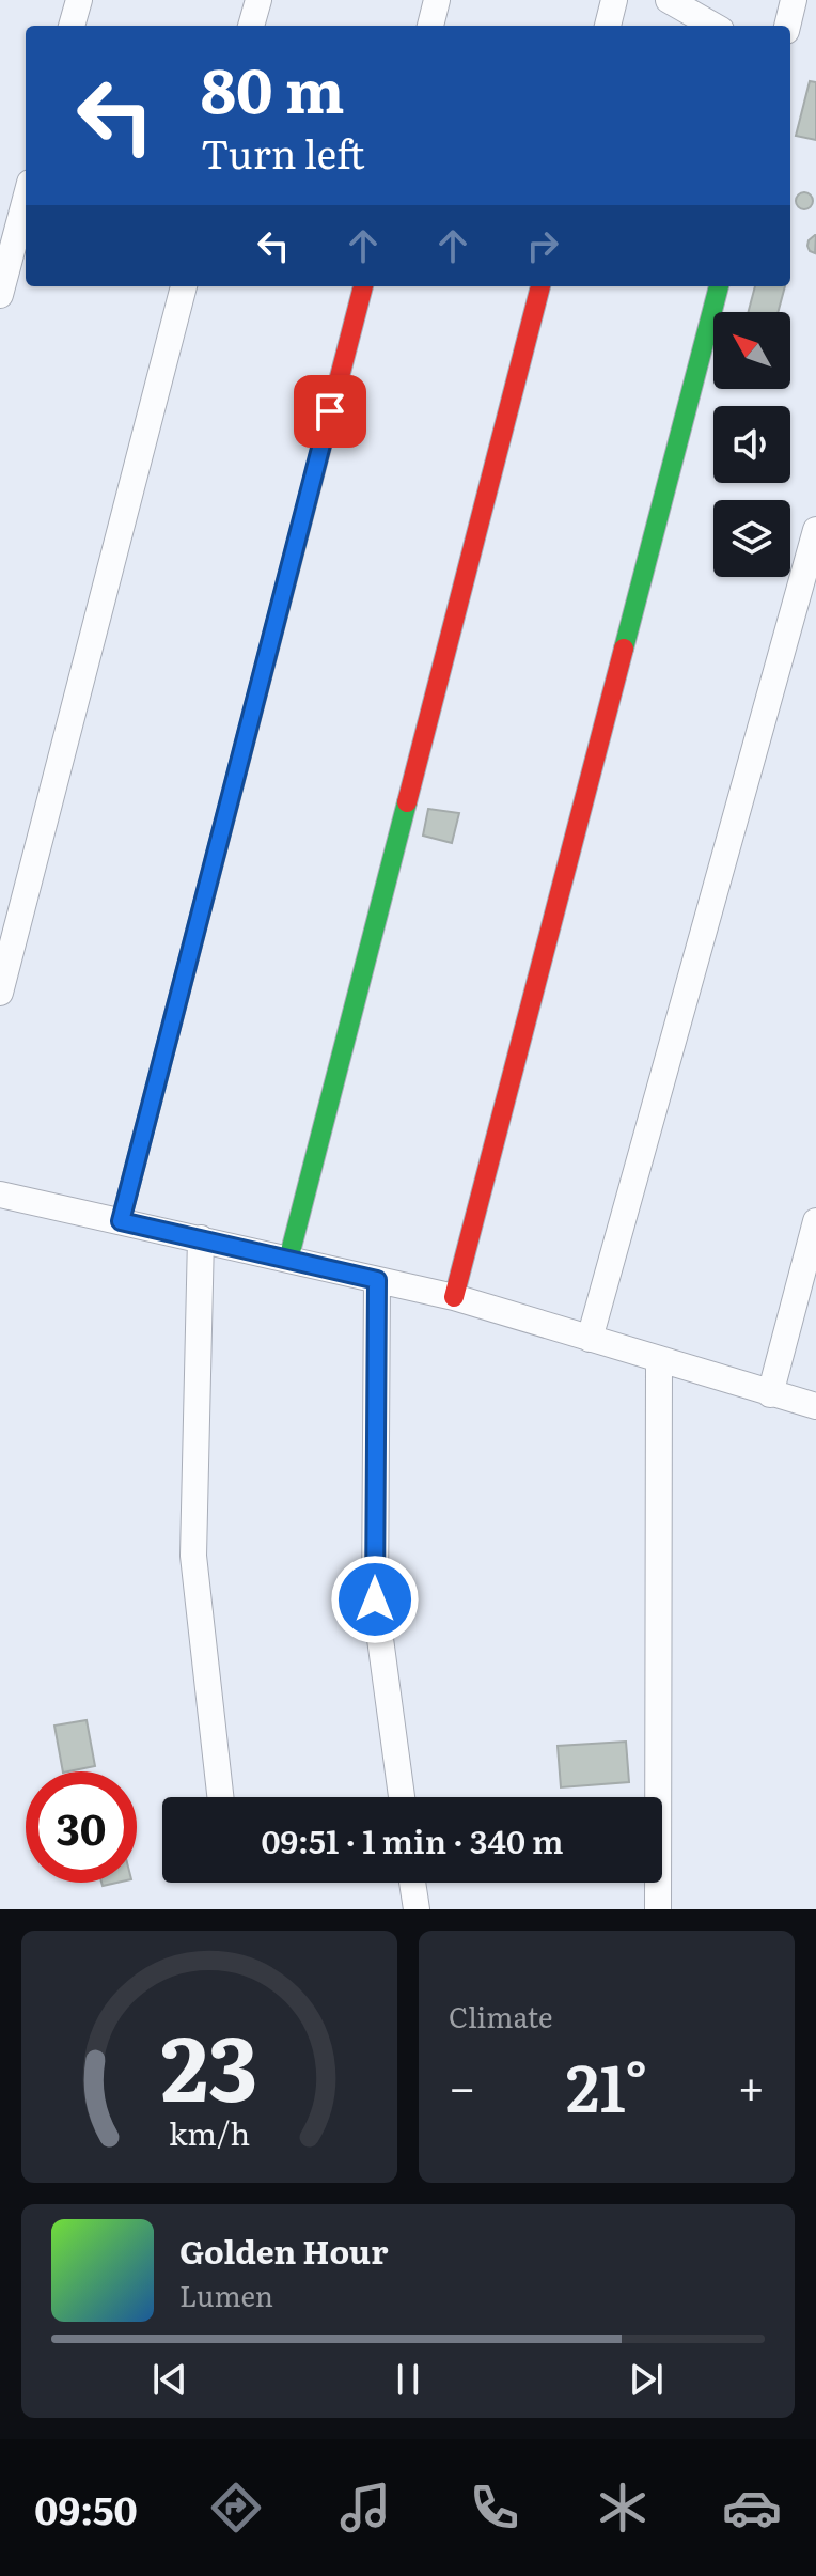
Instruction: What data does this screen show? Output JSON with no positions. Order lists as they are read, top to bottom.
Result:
{
  "north": "top left",
  "page": {
    "turn": ["80 m", "Turn left"],
    "limit": "30",
    "trip": "09:51 · 1 min · 340 m",
    "tile": "Climate",
    "heat": ["−", "21°", "+"],
    "song": ["Golden Hour", "Lumen"],
    "tabs": "09:50",
    "gauge": ["23", "km/h"]
  }
}
